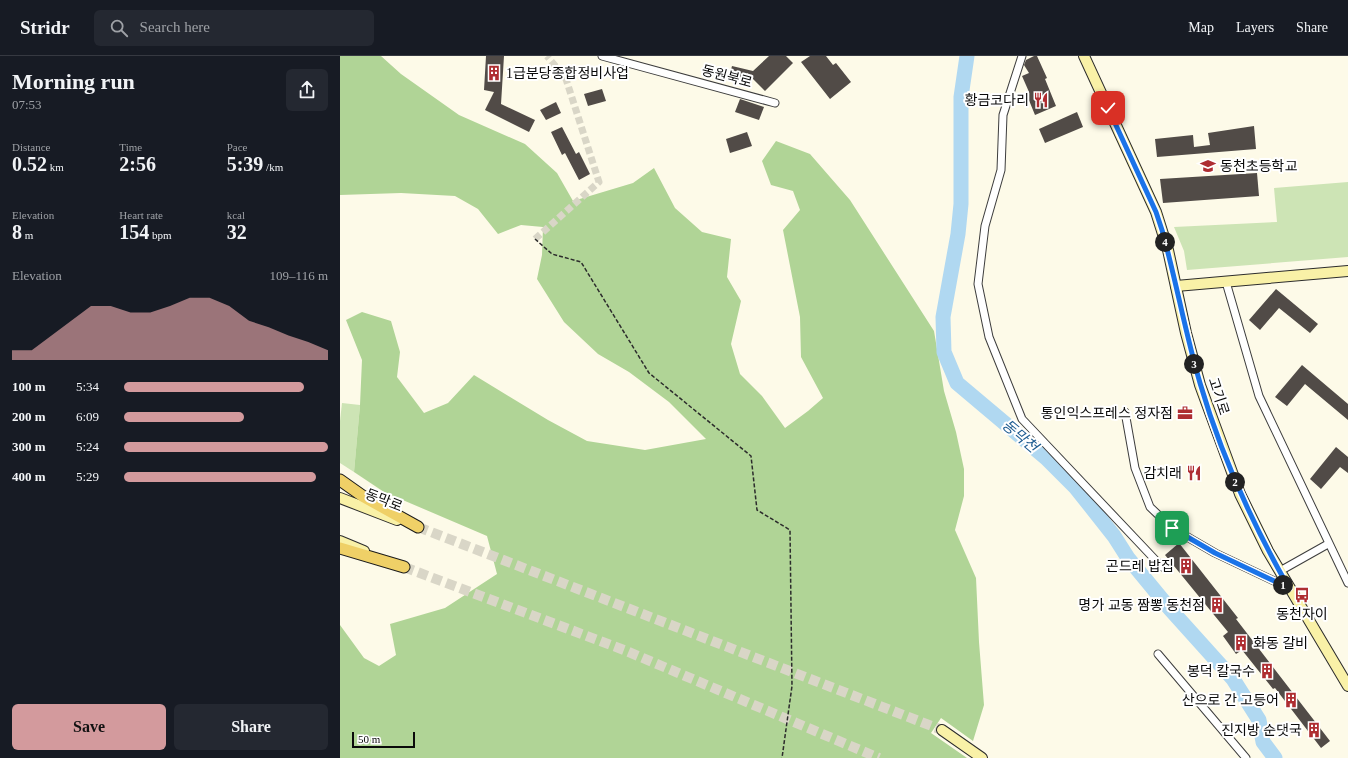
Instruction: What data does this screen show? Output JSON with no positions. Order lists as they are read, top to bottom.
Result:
{
  "streets": {
    "street": ["동원북로", "고기로", "동막로"]
  },
  "water": ["동막천"],
  "places": {
    "building": [
      "1급분당종합정비사업",
      "곤드레 밥집",
      "명가 교동 짬뽕 동천점",
      "화동 갈비",
      "봉덕 칼국수",
      "산으로 간 고등어",
      "진지방 순댓국"
    ],
    "restaurant": ["황금코다리", "감치래"],
    "school or university": ["동천초등학교"],
    "office": ["통인익스프레스 정자점"],
    "bus stop": ["동천자이"]
  },
  "scale_bar": "50 m",
  "page": {
    "header": "Stridr",
    "search": "Search here",
    "nav": ["Map", "Layers", "Share"],
    "heading": ["Morning run", "07:53"],
    "stats": [
      ["Distance", "0.52 km"],
      ["Time", "2:56"],
      ["Pace", "5:39 /km"],
      ["Elevation", "8 m"],
      ["Heart rate", "154 bpm"],
      ["kcal", "32"]
    ],
    "pins": [
      "4",
      "3",
      "2",
      "1"
    ],
    "chart": ["Elevation", "109–116 m"],
    "list": [
      {
        "name": "100 m",
        "note": "5:34"
      },
      {
        "name": "200 m",
        "note": "6:09"
      },
      {
        "name": "300 m",
        "note": "5:24"
      },
      {
        "name": "400 m",
        "note": "5:29"
      }
    ],
    "buttons": ["Save", "Share"],
    "scale": "50 m"
  }
}
